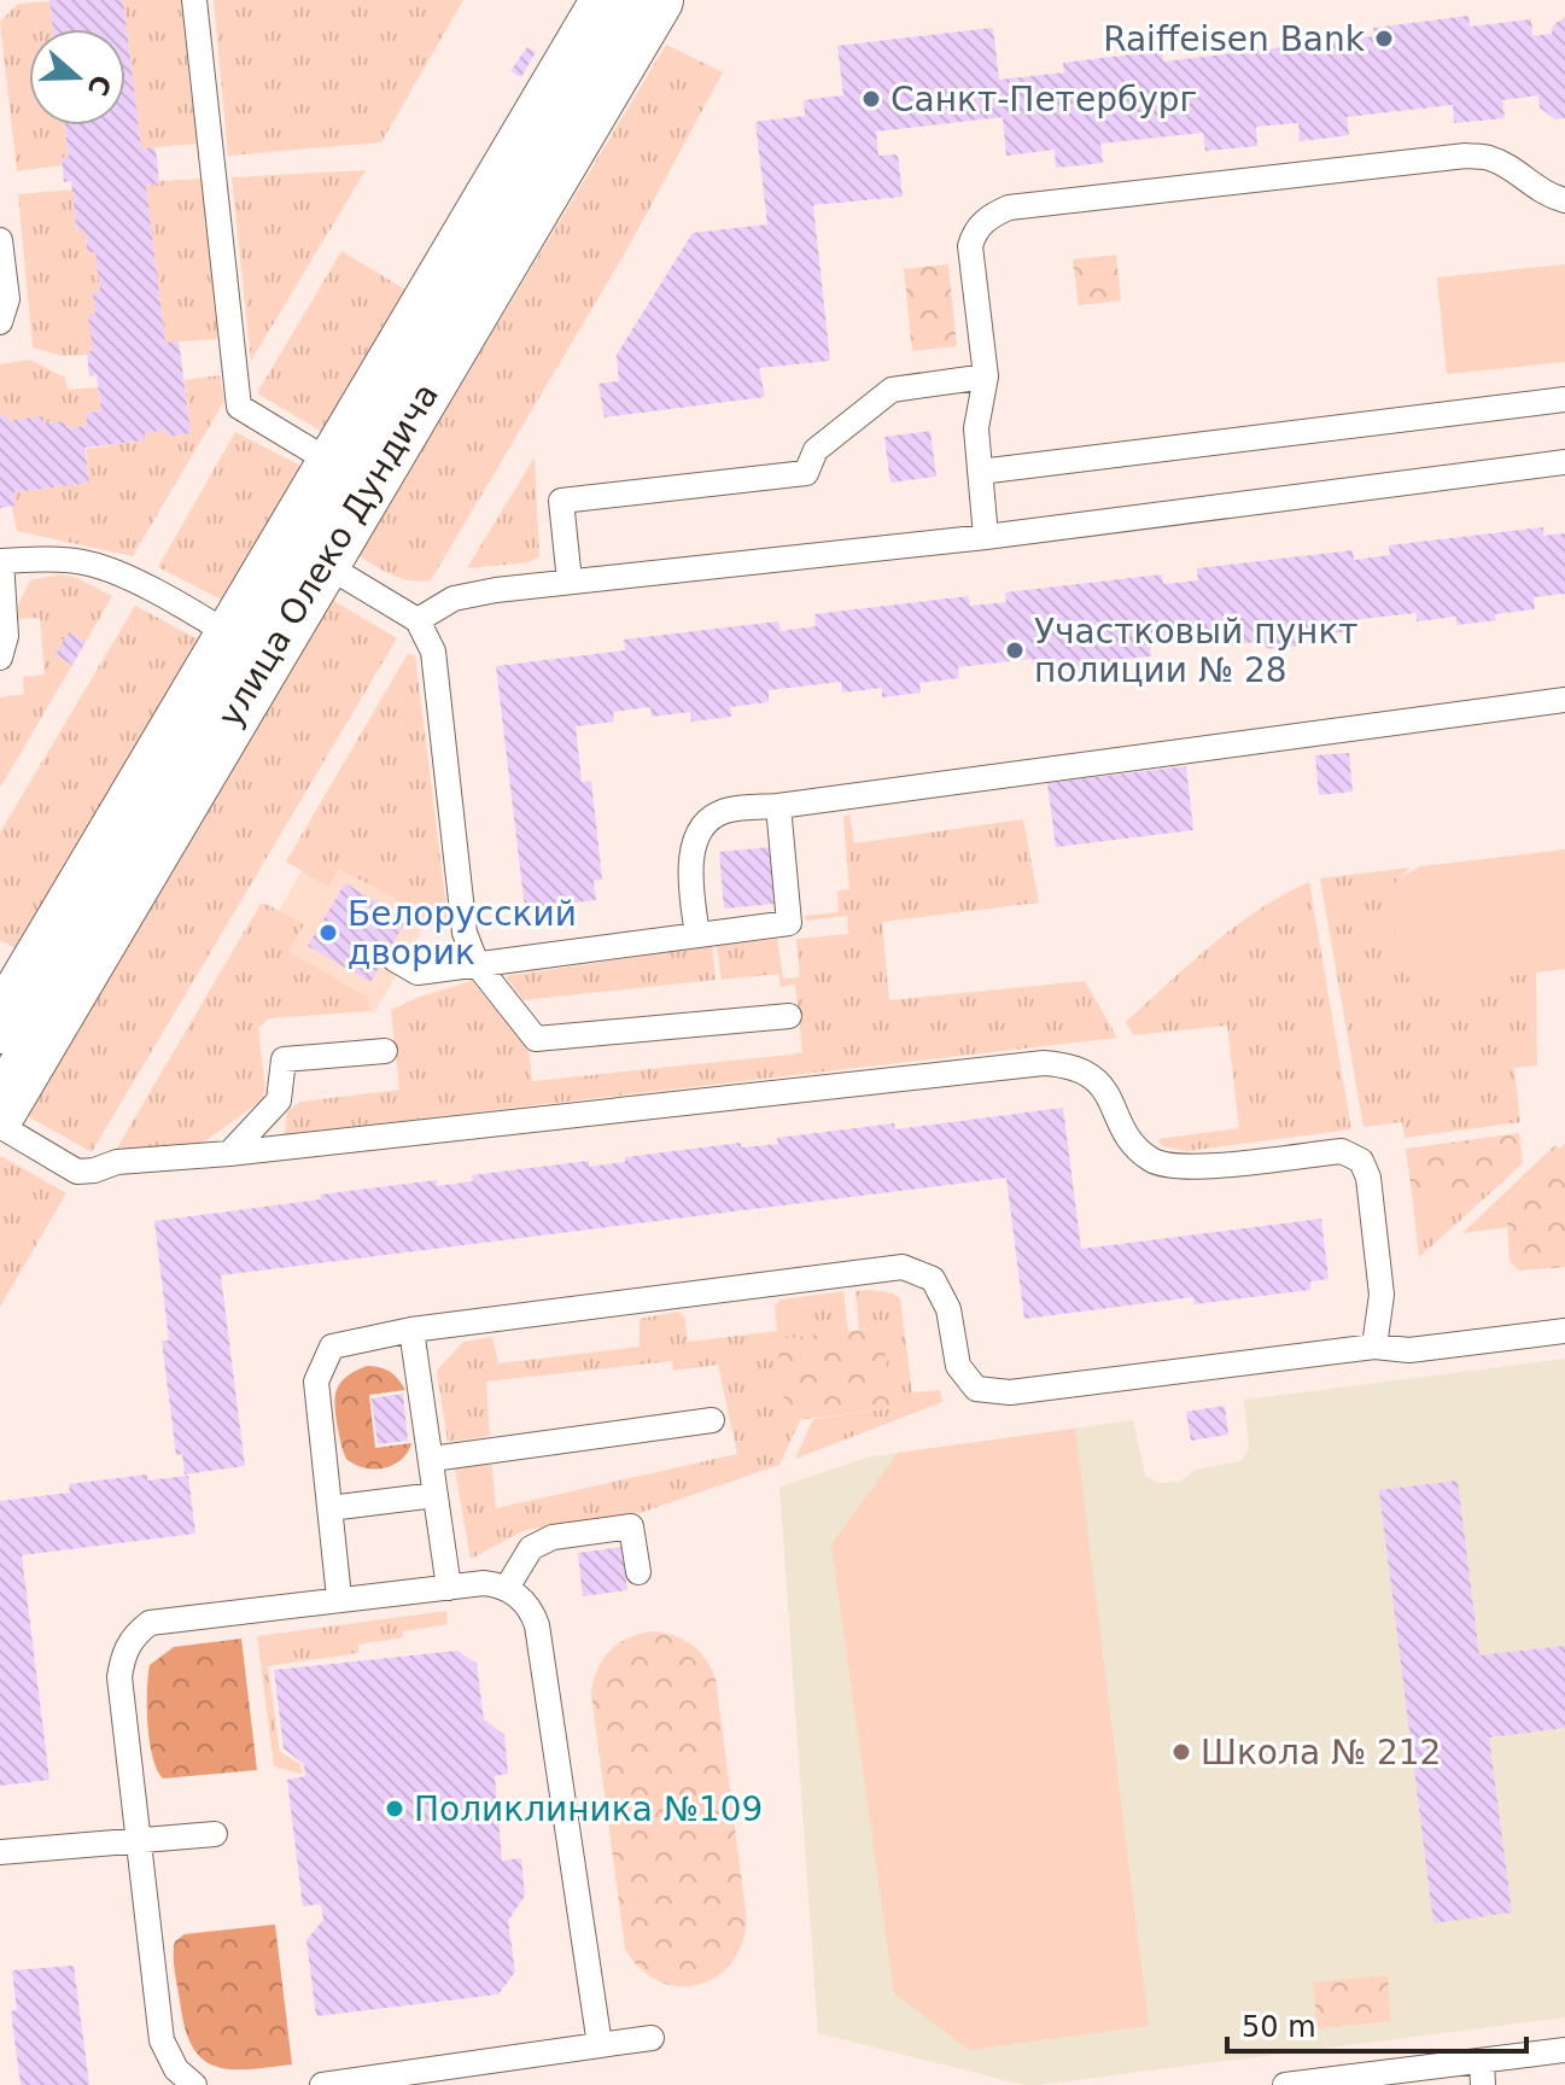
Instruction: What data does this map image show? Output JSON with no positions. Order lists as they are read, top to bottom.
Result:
{
  "streets": {
    "street": ["улица Олеко Дундича"]
  },
  "places": [
    "Raiffeisen Bank",
    "Санкт-Петербург",
    "Участковый пункт полиции № 28",
    "Белорусский дворик",
    "Школа № 212",
    "Поликлиника №109"
  ],
  "scale_bar": "50 m",
  "north": "right"
}
